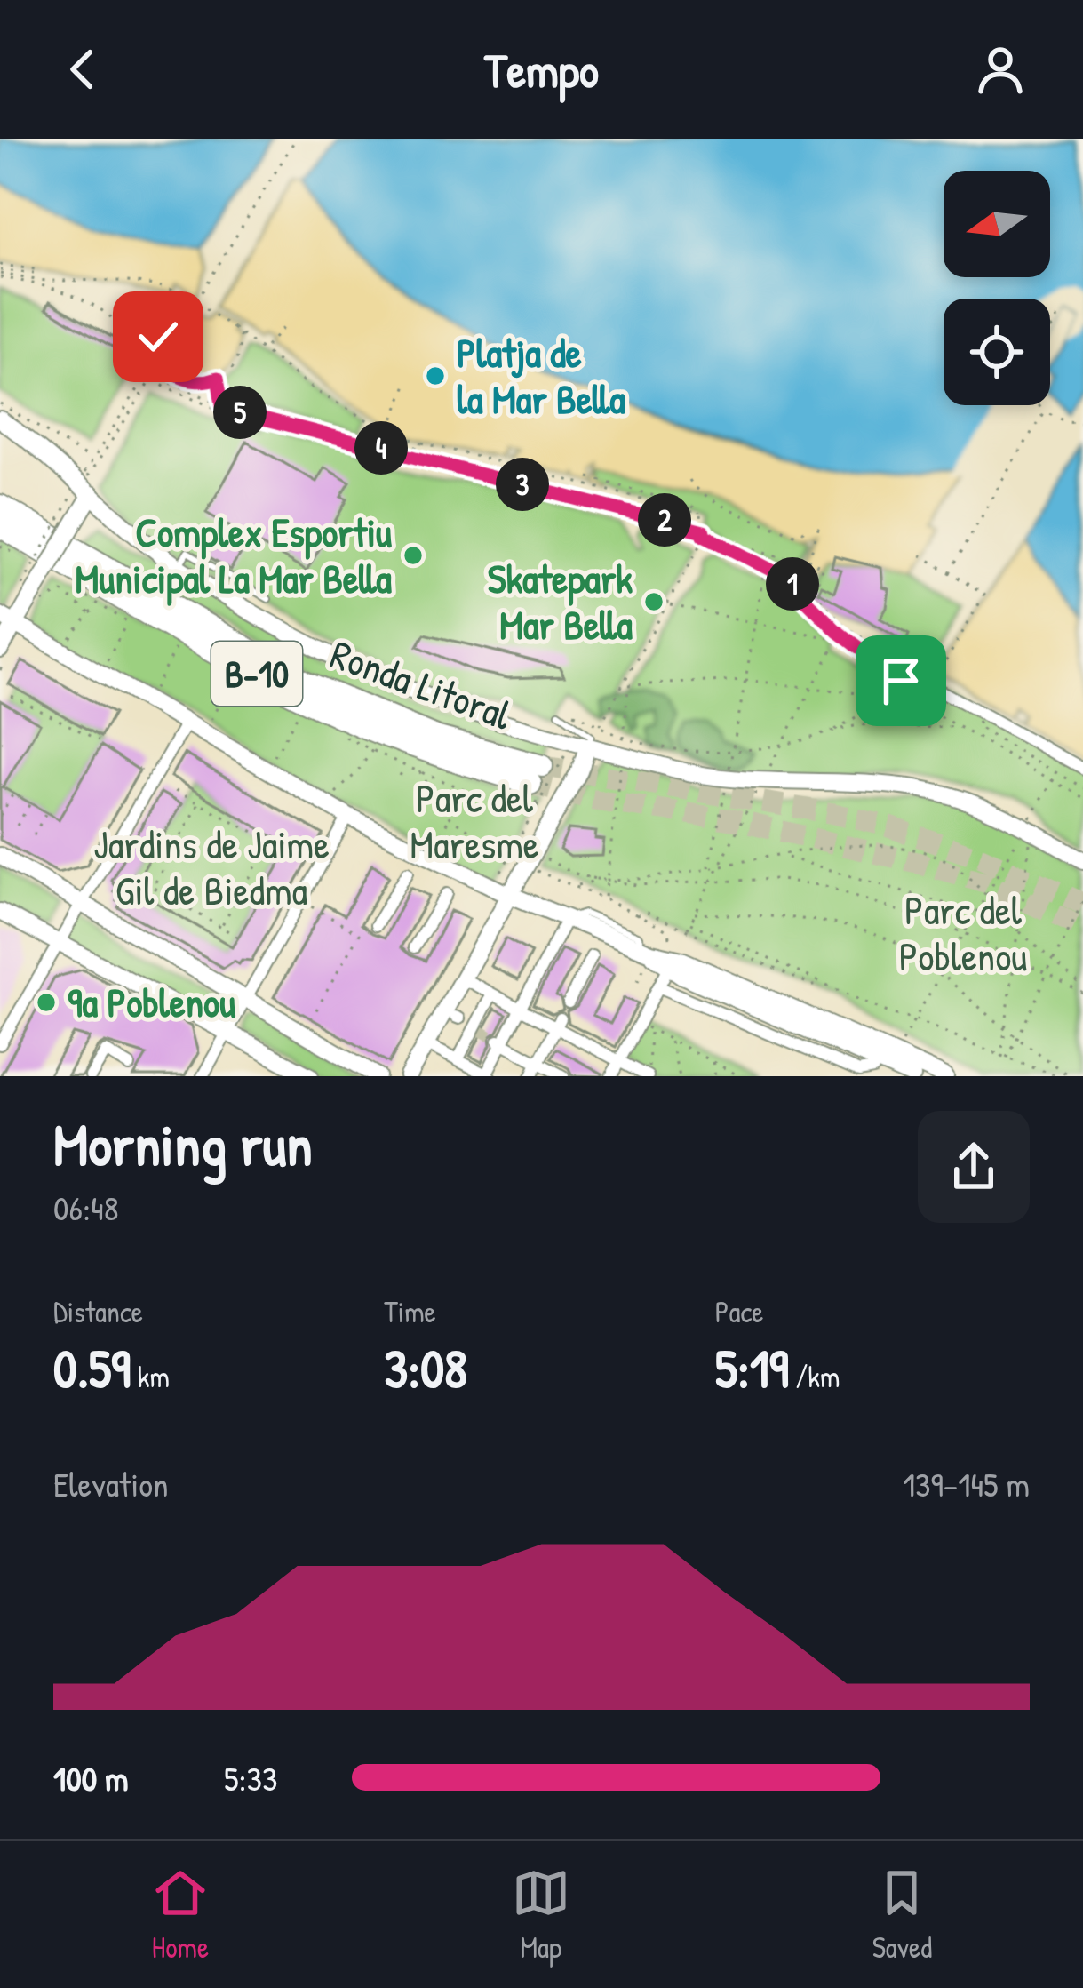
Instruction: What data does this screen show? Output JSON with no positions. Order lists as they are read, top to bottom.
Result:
{
  "streets": {
    "highway": ["B-10", "Ronda Litoral"]
  },
  "parks": ["Parc del Maresme", "Jardins de Jaime Gil de Biedma", "Parc del Poblenou"],
  "places": [
    "Platja de la Mar Bella",
    "Complex Esportiu Municipal La Mar Bella",
    "Skatepark Mar Bella",
    "9a Poblenou"
  ],
  "north": "left",
  "page": {
    "header": "Tempo",
    "pins": [
      "5",
      "4",
      "3",
      "2",
      "1"
    ],
    "heading": ["Morning run", "06:48"],
    "stats": [
      ["Distance", "0.59 km"],
      ["Time", "3:08"],
      ["Pace", "5:19 /km"]
    ],
    "chart": ["Elevation", "139–145 m"],
    "list": [
      {
        "name": "100 m",
        "note": "5:33"
      }
    ],
    "tabs": ["Home", "Map", "Saved"]
  }
}
